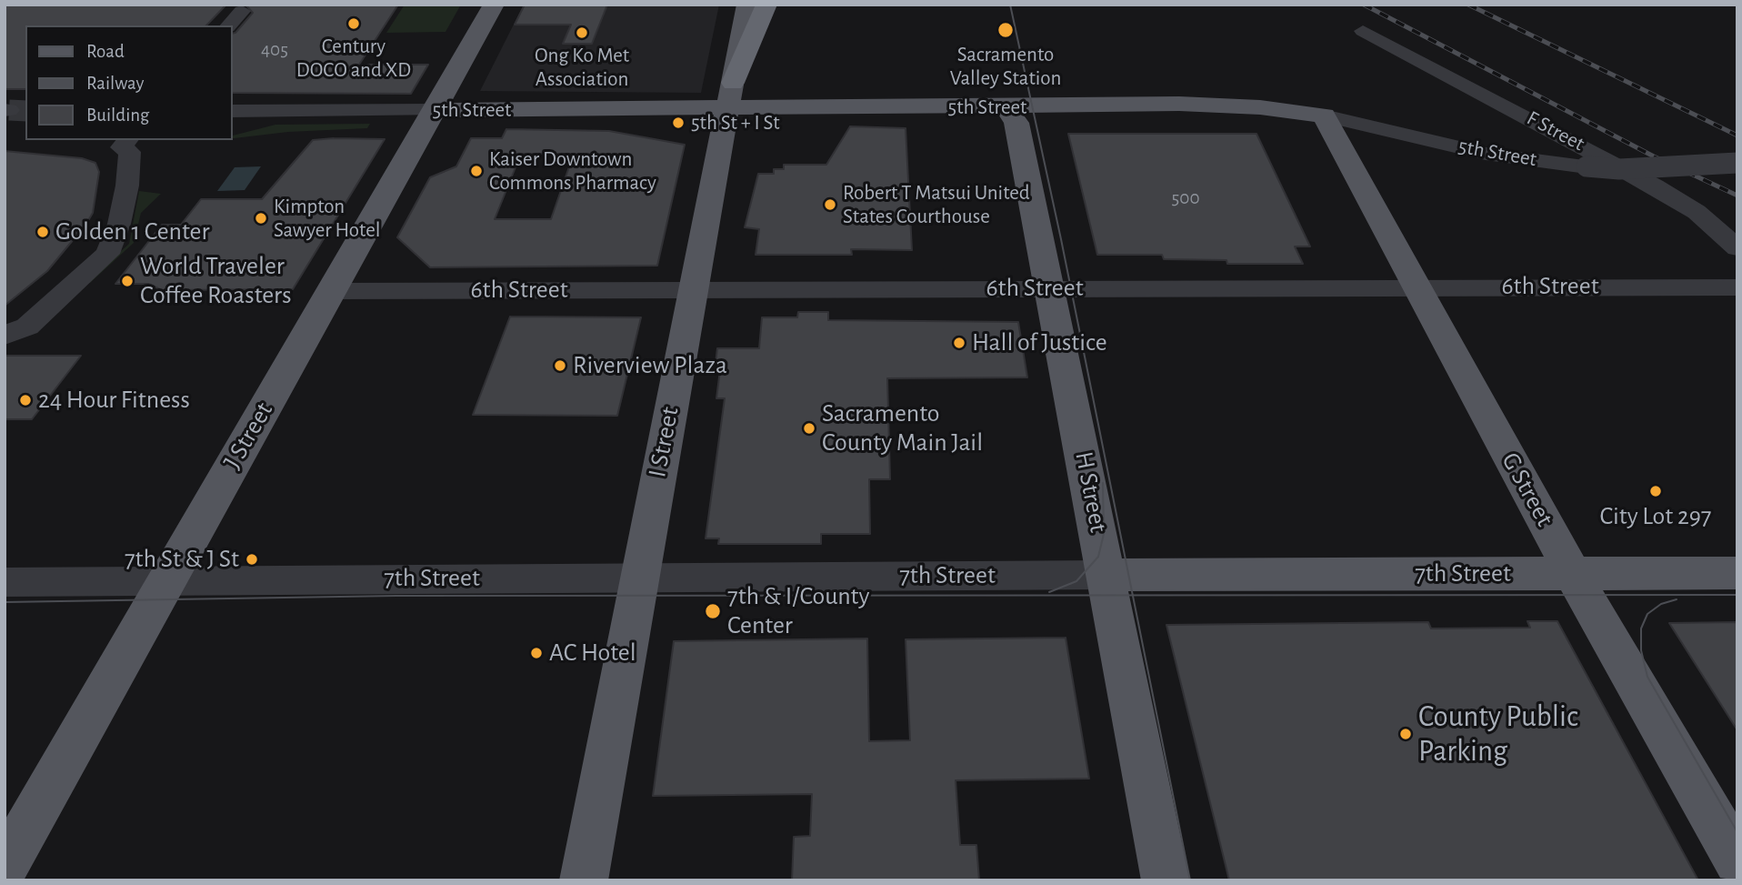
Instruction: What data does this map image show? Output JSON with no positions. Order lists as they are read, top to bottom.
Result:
{
  "streets": {
    "main road": [
      "5th Street",
      "J Street",
      "I Street",
      "G Street",
      "H Street",
      "7th Street"
    ],
    "street": ["F Street", "6th Street"]
  },
  "crossings": [
    ["5th Street", "J Street"],
    ["5th Street", "I Street"],
    ["5th Street", "G Street"],
    ["5th Street", "H Street"],
    ["6th Street", "J Street"],
    ["6th Street", "I Street"],
    ["6th Street", "G Street"],
    ["6th Street", "H Street"],
    ["J Street", "7th Street"],
    ["I Street", "7th Street"],
    ["G Street", "7th Street"],
    ["H Street", "7th Street"]
  ],
  "places": [
    "Century DOCO and XD",
    "Sacramento Valley Station",
    "Ong Ko Met Association",
    "5th St + I St",
    "Kaiser Downtown Commons Pharmacy",
    "Robert T Matsui United States Courthouse",
    "Kimpton Sawyer Hotel",
    "Golden 1 Center",
    "World Traveler Coffee Roasters",
    "Hall of Justice",
    "Riverview Plaza",
    "24 Hour Fitness",
    "Sacramento County Main Jail",
    "City Lot 297",
    "7th St & J St",
    "7th & I/County Center",
    "AC Hotel",
    "County Public Parking"
  ],
  "house_numbers": ["405", "500"],
  "legend": ["Road", "Railway", "Building"]
}
